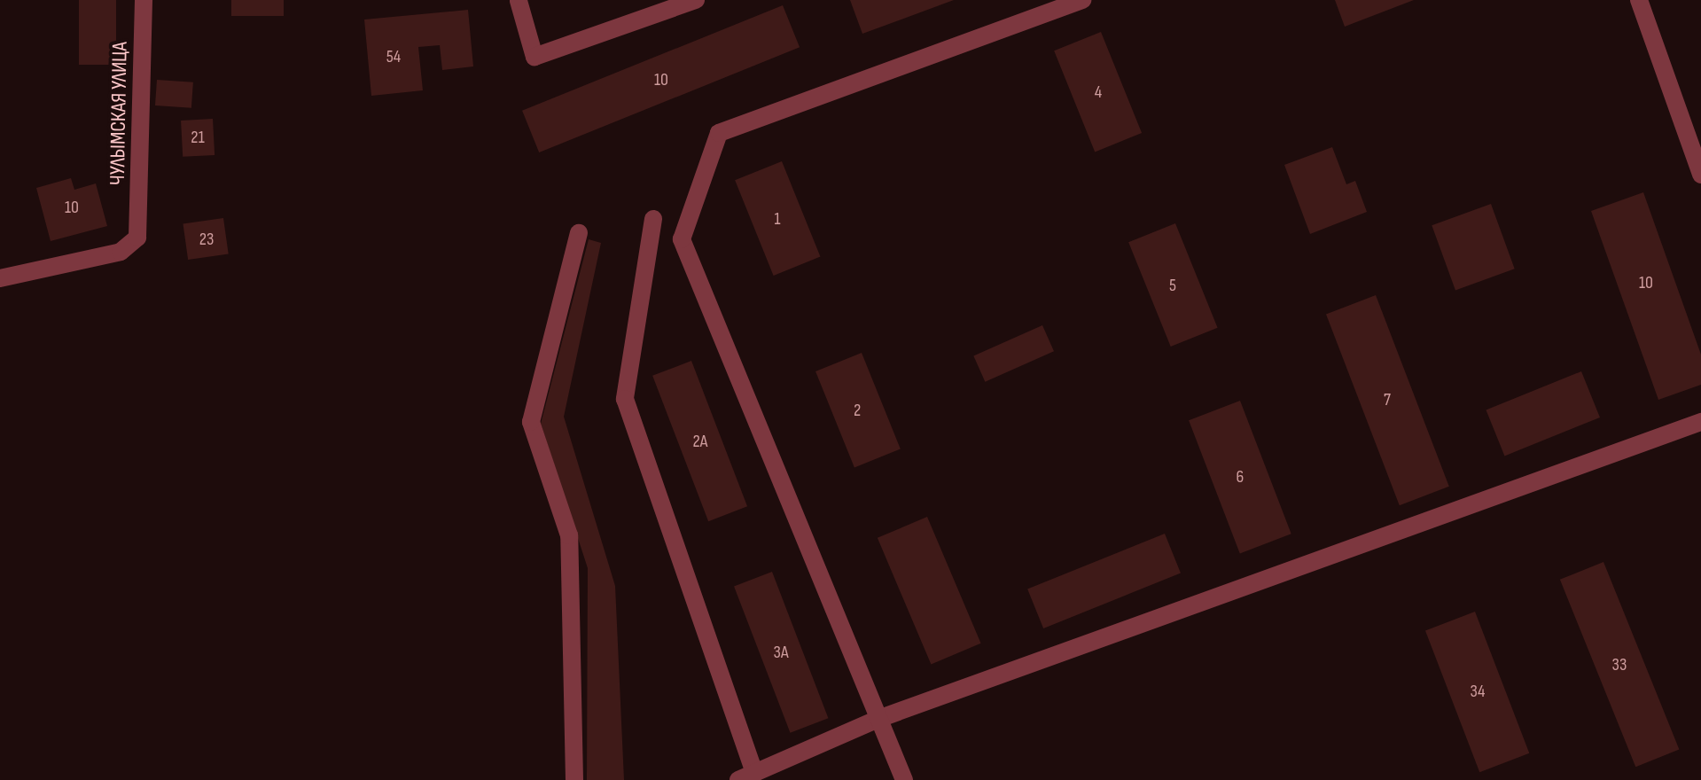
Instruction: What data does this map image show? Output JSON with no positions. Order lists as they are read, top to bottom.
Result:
{
  "streets": {
    "street": ["ЧУЛЫМСКАЯ УЛИЦА"]
  },
  "house_numbers": [
    "54",
    "10",
    "4",
    "21",
    "10",
    "1",
    "23",
    "10",
    "5",
    "7",
    "2",
    "2А",
    "6",
    "3А",
    "33",
    "34"
  ]
}
